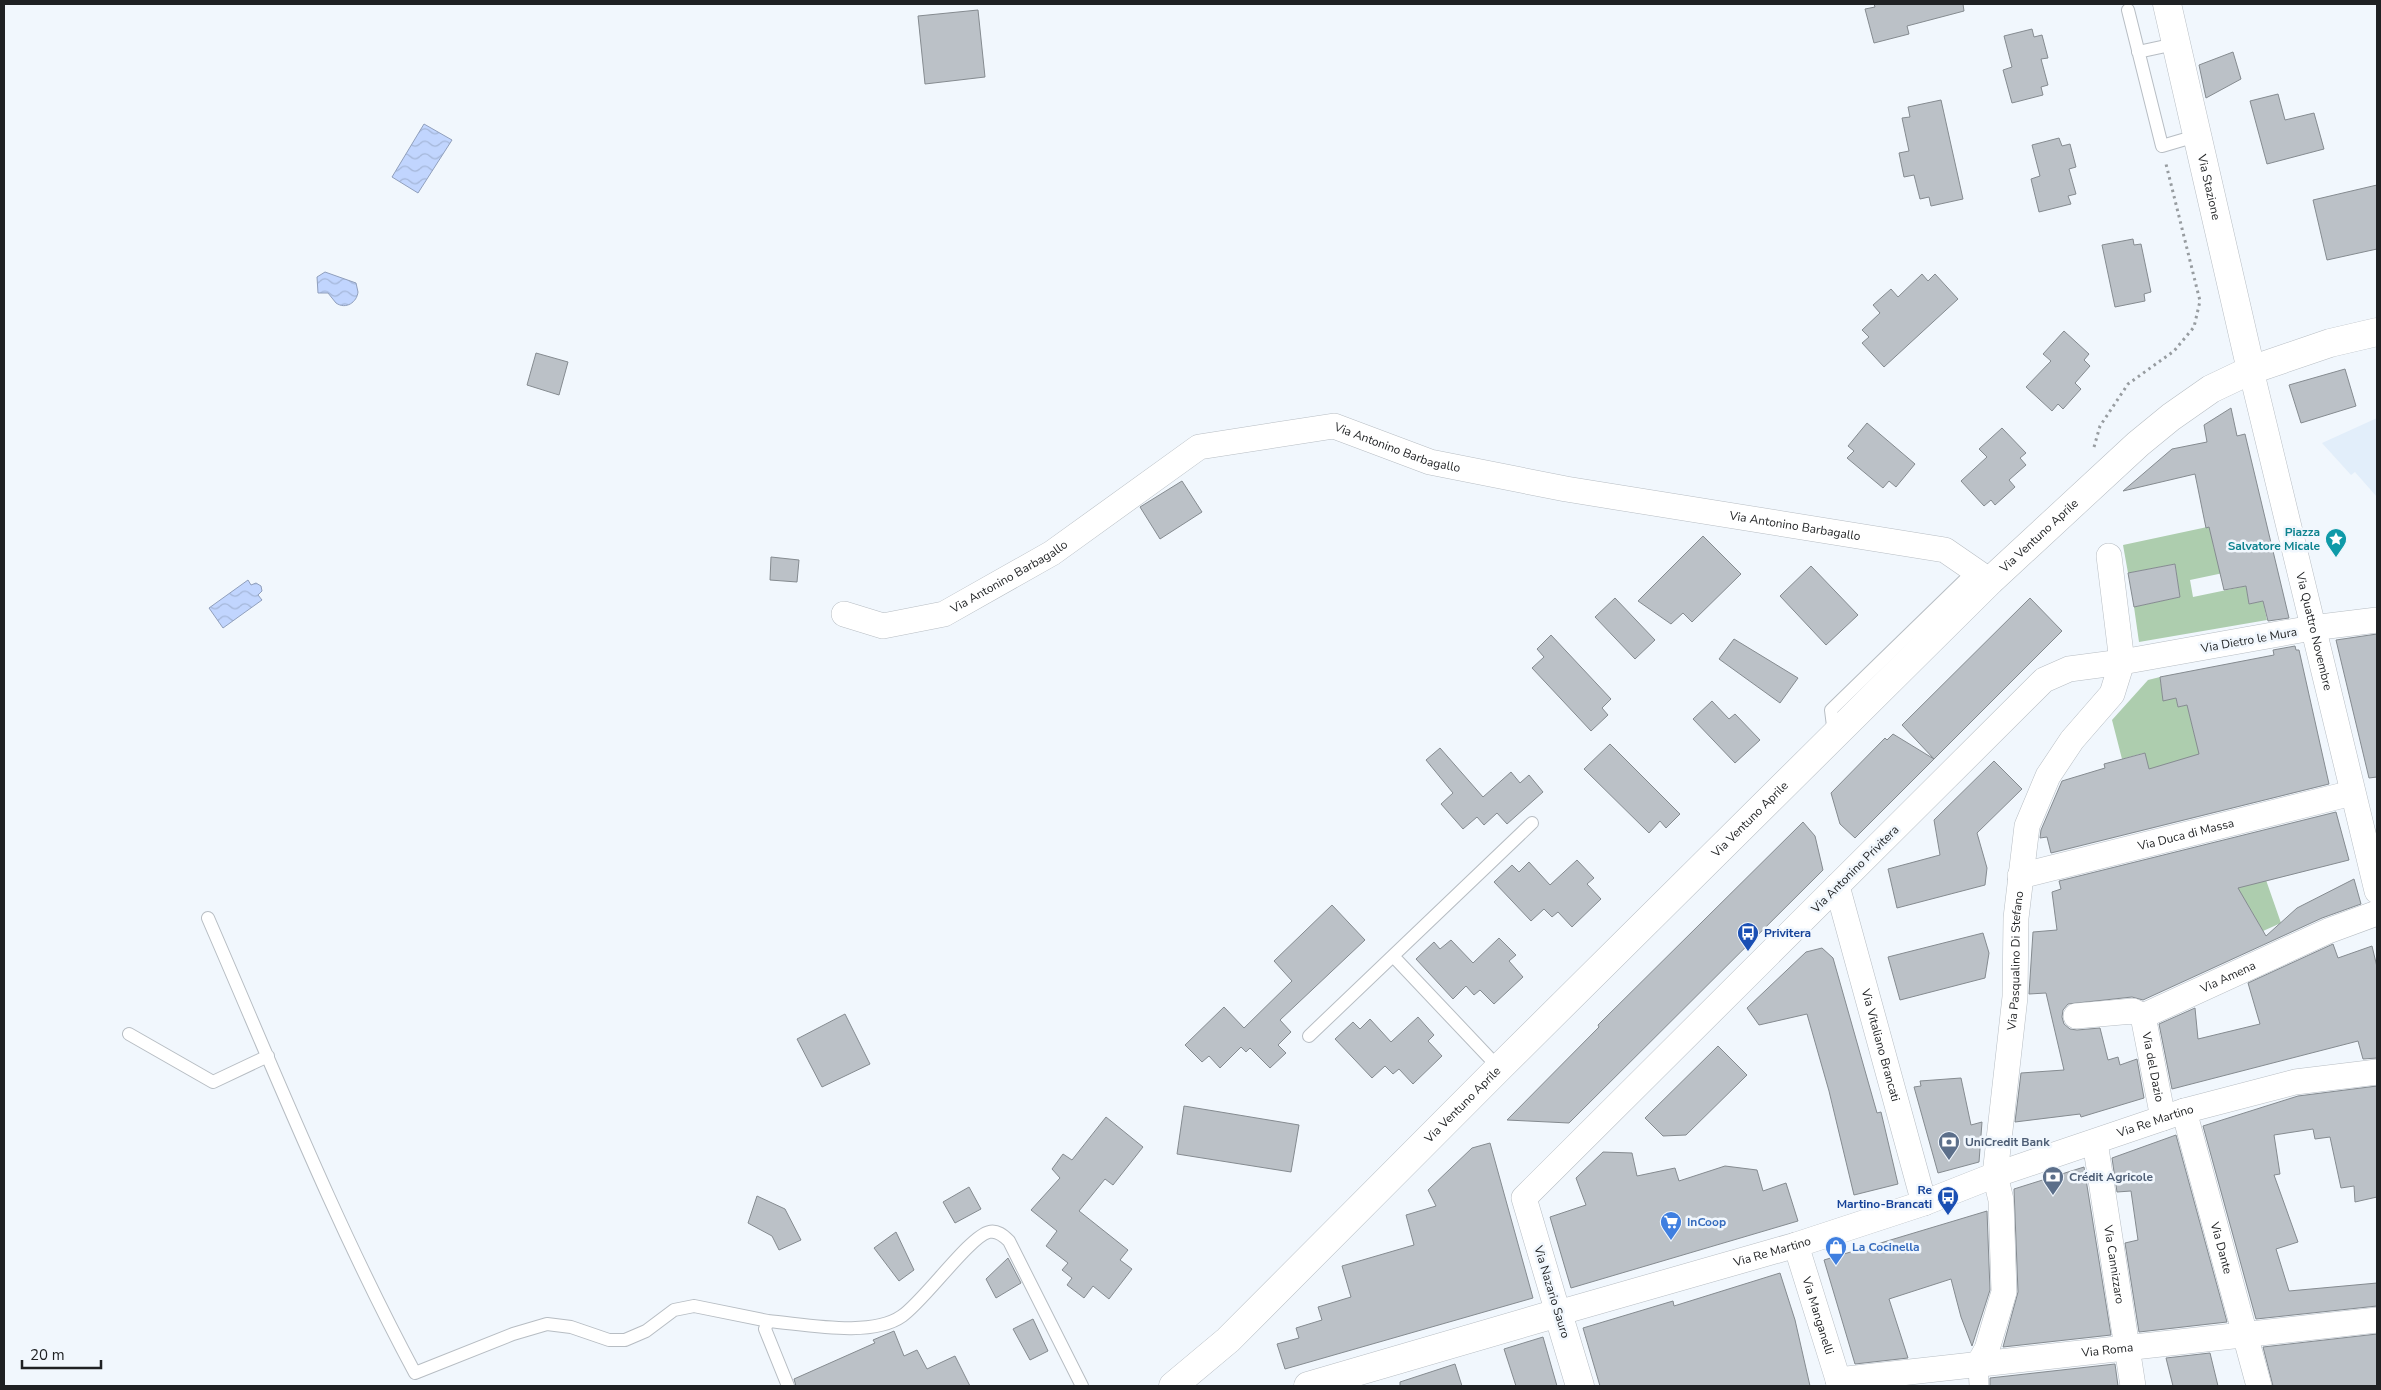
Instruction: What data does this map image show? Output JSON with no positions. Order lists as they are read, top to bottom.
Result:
{
  "streets": {
    "main road": [
      "Via Stazione",
      "Via Ventuno Aprile",
      "Via Re Martino",
      "Via Nazario Sauro"
    ],
    "street": [
      "Via Antonino Barbagallo",
      "Via Quattro Novembre",
      "Via Dietro le Mura",
      "Via Duca di Massa",
      "Via Antonino Privitera",
      "Via Pasqualino Di Stefano",
      "Via Amena",
      "Via Vitaliano Brancati",
      "Via del Dazio",
      "Via Dante",
      "Via Cannizzaro",
      "Via Manganelli",
      "Via Roma"
    ]
  },
  "crossings": [
    ["Via Stazione", "Via Ventuno Aprile"],
    ["Via Stazione", "Via Quattro Novembre"],
    ["Via Antonino Barbagallo", "Via Ventuno Aprile"],
    ["Via Ventuno Aprile", "Via Quattro Novembre"],
    ["Via Quattro Novembre", "Via Dietro le Mura"],
    ["Via Quattro Novembre", "Via Duca di Massa"],
    ["Via Dietro le Mura", "Via Antonino Privitera"],
    ["Via Dietro le Mura", "Via Pasqualino Di Stefano"],
    ["Via Duca di Massa", "Via Pasqualino Di Stefano"],
    ["Via Antonino Privitera", "Via Pasqualino Di Stefano"],
    ["Via Antonino Privitera", "Via Vitaliano Brancati"],
    ["Via Antonino Privitera", "Via Nazario Sauro"],
    ["Via Pasqualino Di Stefano", "Via Re Martino"],
    ["Via Pasqualino Di Stefano", "Via Roma"],
    ["Via Amena", "Via del Dazio"],
    ["Via Vitaliano Brancati", "Via Re Martino"],
    ["Via del Dazio", "Via Re Martino"],
    ["Via del Dazio", "Via Dante"],
    ["Via Re Martino", "Via Dante"],
    ["Via Re Martino", "Via Cannizzaro"],
    ["Via Re Martino", "Via Nazario Sauro"],
    ["Via Re Martino", "Via Manganelli"],
    ["Via Dante", "Via Roma"],
    ["Via Cannizzaro", "Via Roma"],
    ["Via Manganelli", "Via Roma"]
  ],
  "places": {
    "place": ["Piazza Salvatore Micale"],
    "bus stop": ["Privitera", "Re Martino-Brancati"],
    "bank": ["UniCredit Bank", "Crédit Agricole"],
    "supermarket": ["InCoop"],
    "shop": ["La Cocinella"]
  },
  "scale_bar": "20 m"
}
